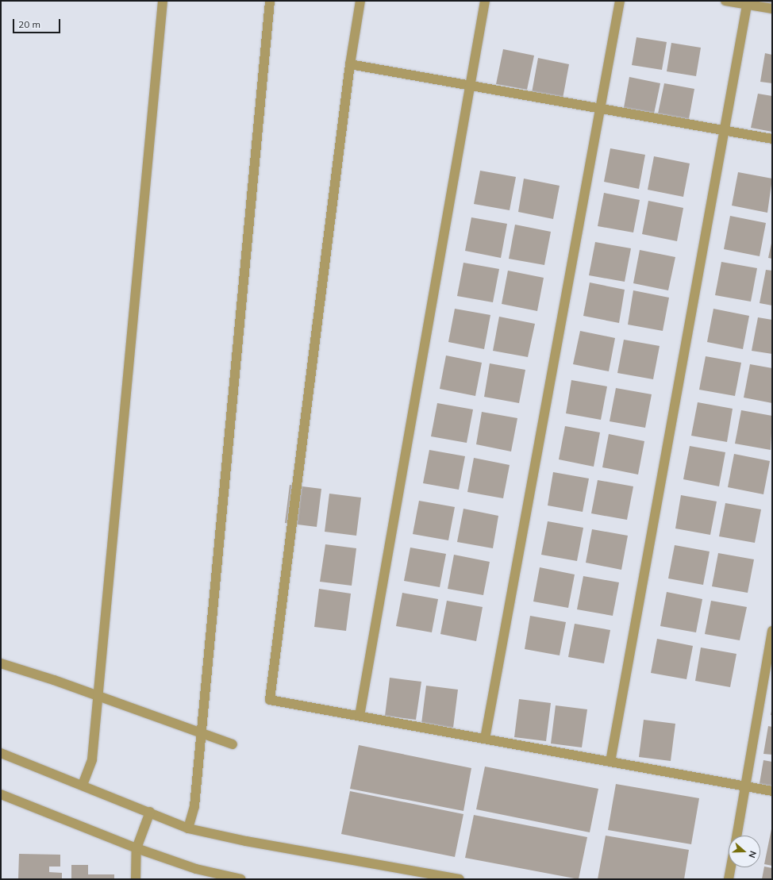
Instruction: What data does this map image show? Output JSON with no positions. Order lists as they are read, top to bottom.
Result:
{
  "scale_bar": "20 m",
  "north": "right"
}
